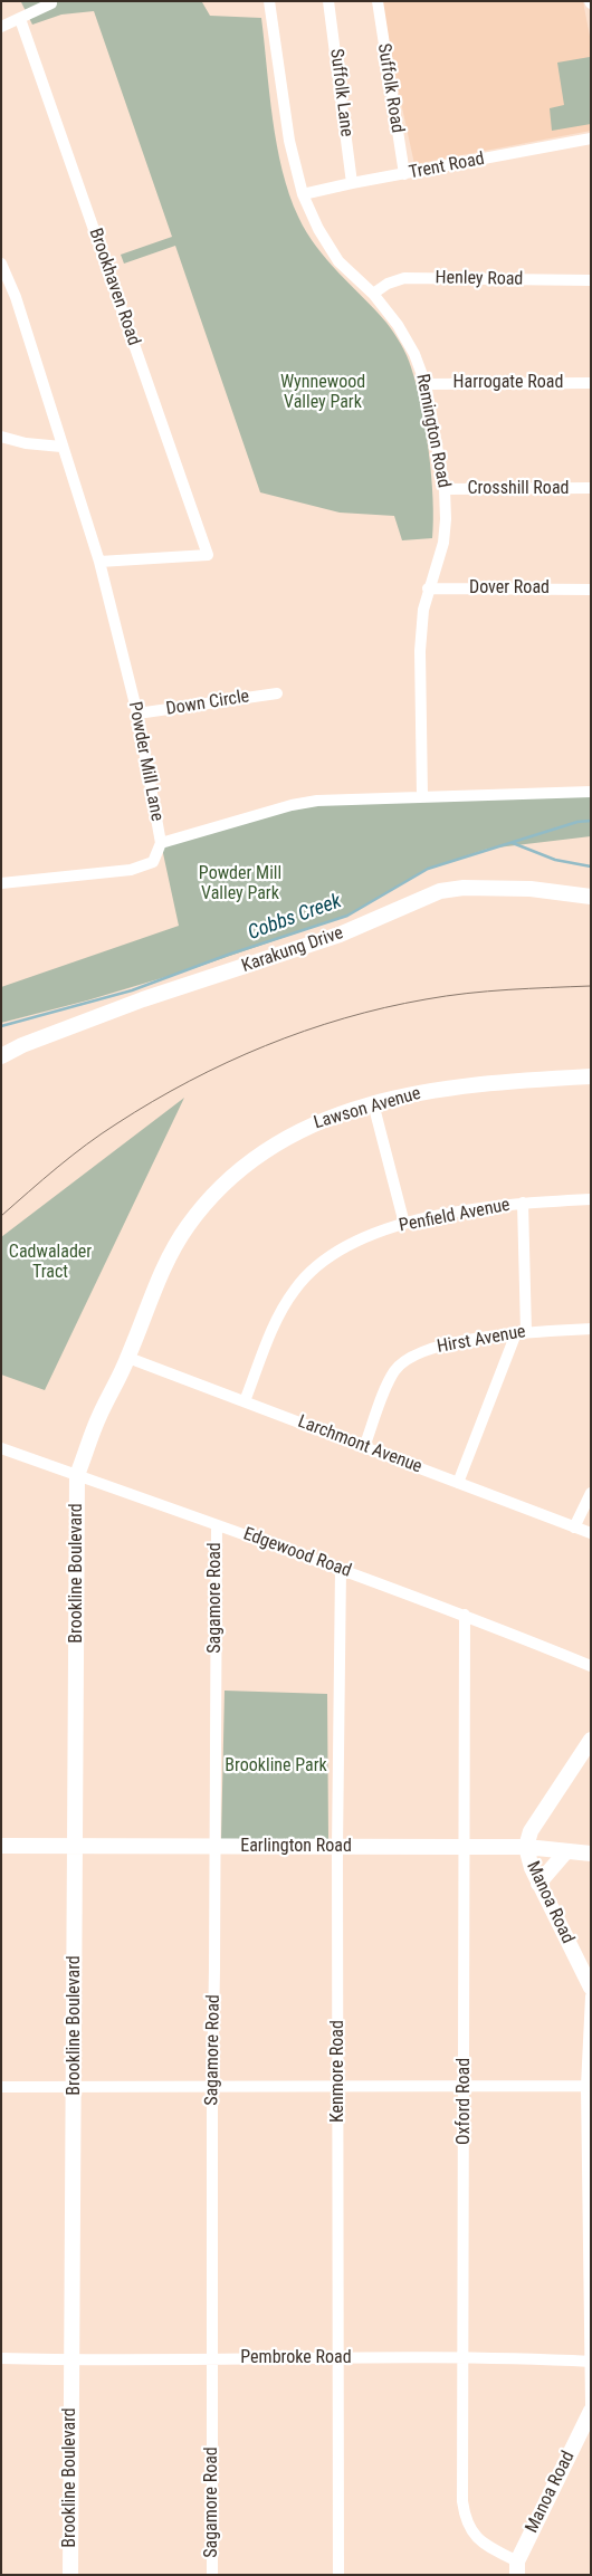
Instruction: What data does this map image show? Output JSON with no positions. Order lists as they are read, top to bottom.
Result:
{
  "streets": {
    "street": [
      "Suffolk Road",
      "Suffolk Lane",
      "Trent Road",
      "Henley Road",
      "Brookhaven Road",
      "Harrogate Road",
      "Remington Road",
      "Crosshill Road",
      "Dover Road",
      "Down Circle",
      "Powder Mill Lane",
      "Karakung Drive",
      "Lawson Avenue",
      "Penfield Avenue",
      "Hirst Avenue",
      "Larchmont Avenue",
      "Edgewood Road",
      "Brookline Boulevard",
      "Sagamore Road",
      "Earlington Road",
      "Manoa Road",
      "Kenmore Road",
      "Oxford Road",
      "Pembroke Road"
    ]
  },
  "crossings": [
    ["Suffolk Road", "Trent Road"],
    ["Suffolk Lane", "Trent Road"],
    ["Trent Road", "Remington Road"],
    ["Henley Road", "Remington Road"],
    ["Brookhaven Road", "Powder Mill Lane"],
    ["Harrogate Road", "Remington Road"],
    ["Remington Road", "Crosshill Road"],
    ["Remington Road", "Dover Road"],
    ["Remington Road", "Powder Mill Lane"],
    ["Down Circle", "Powder Mill Lane"],
    ["Lawson Avenue", "Larchmont Avenue"],
    ["Lawson Avenue", "Edgewood Road"],
    ["Lawson Avenue", "Brookline Boulevard"],
    ["Penfield Avenue", "Larchmont Avenue"],
    ["Hirst Avenue", "Larchmont Avenue"],
    ["Edgewood Road", "Brookline Boulevard"],
    ["Edgewood Road", "Sagamore Road"],
    ["Edgewood Road", "Kenmore Road"],
    ["Edgewood Road", "Oxford Road"],
    ["Brookline Boulevard", "Earlington Road"],
    ["Brookline Boulevard", "Pembroke Road"],
    ["Sagamore Road", "Earlington Road"],
    ["Sagamore Road", "Pembroke Road"],
    ["Earlington Road", "Manoa Road"],
    ["Earlington Road", "Kenmore Road"],
    ["Earlington Road", "Oxford Road"],
    ["Manoa Road", "Oxford Road"],
    ["Kenmore Road", "Pembroke Road"],
    ["Oxford Road", "Pembroke Road"]
  ],
  "water": ["Cobbs Creek"],
  "parks": [
    "Wynnewood Valley Park",
    "Powder Mill Valley Park",
    "Cadwalader Tract",
    "Brookline Park"
  ]
}
